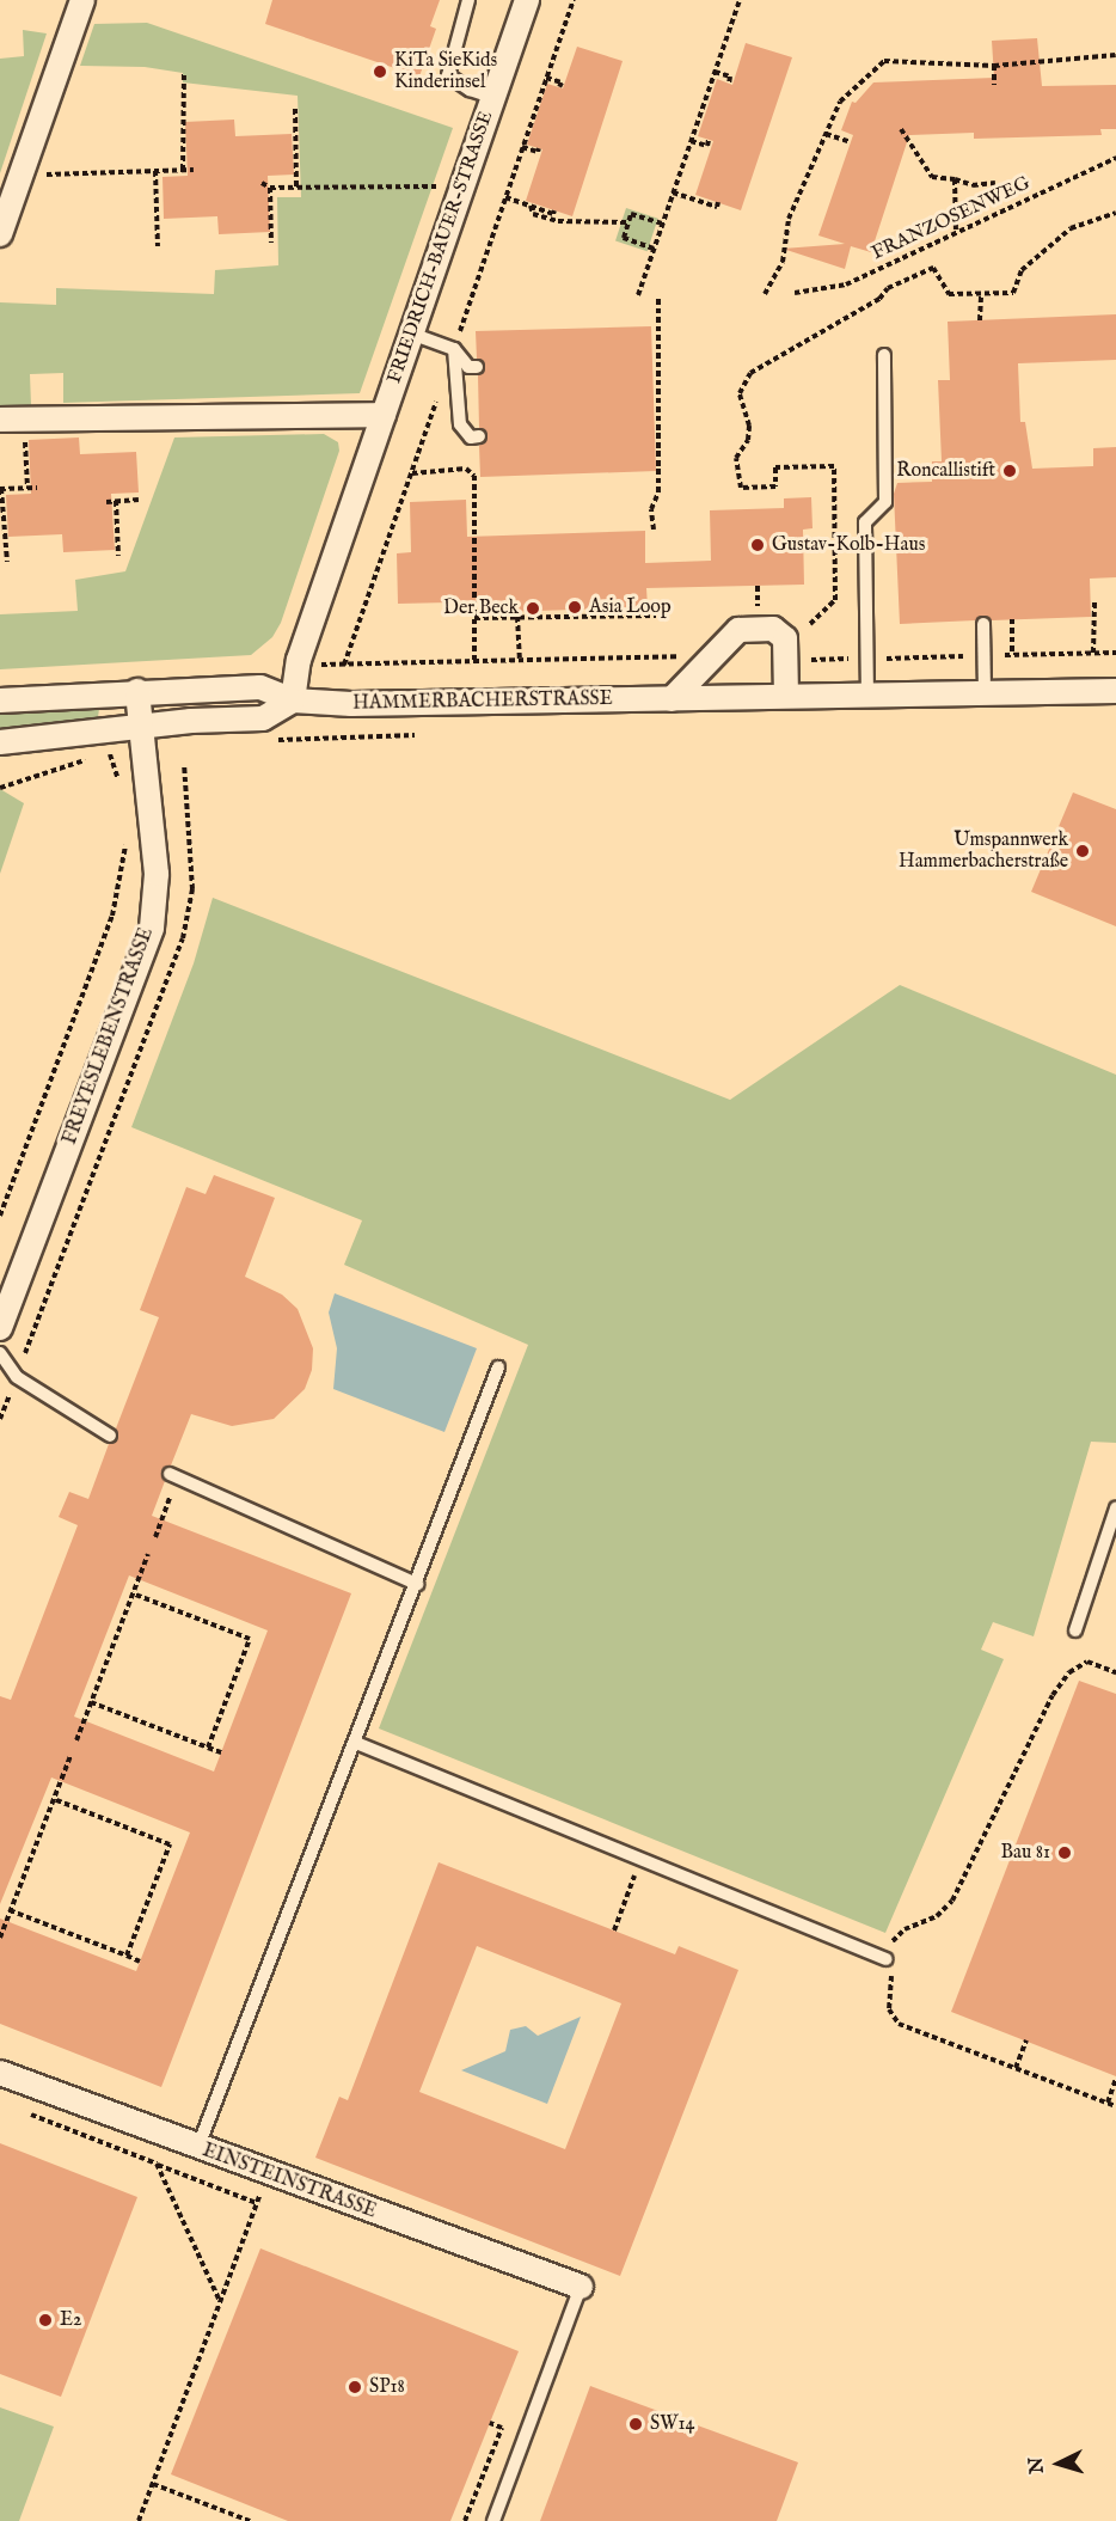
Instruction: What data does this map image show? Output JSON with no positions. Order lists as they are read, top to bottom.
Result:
{
  "streets": {
    "street": [
      "FRIEDRICH-BAUER-STRASSE",
      "HAMMERBACHERSTRASSE",
      "FREYESLEBENSTRASSE",
      "EINSTEINSTRASSE"
    ],
    "path": ["FRANZOSENWEG"]
  },
  "crossings": [
    ["FRIEDRICH-BAUER-STRASSE", "HAMMERBACHERSTRASSE"],
    ["HAMMERBACHERSTRASSE", "FREYESLEBENSTRASSE"]
  ],
  "places": [
    "KiTa SieKids Kinderinsel",
    "Roncallistift",
    "Gustav-Kolb-Haus",
    "Asia Loop",
    "Der Beck",
    "Umspannwerk Hammerbacherstraße",
    "Bau 81",
    "E2",
    "SP18",
    "SW14"
  ],
  "north": "left"
}
